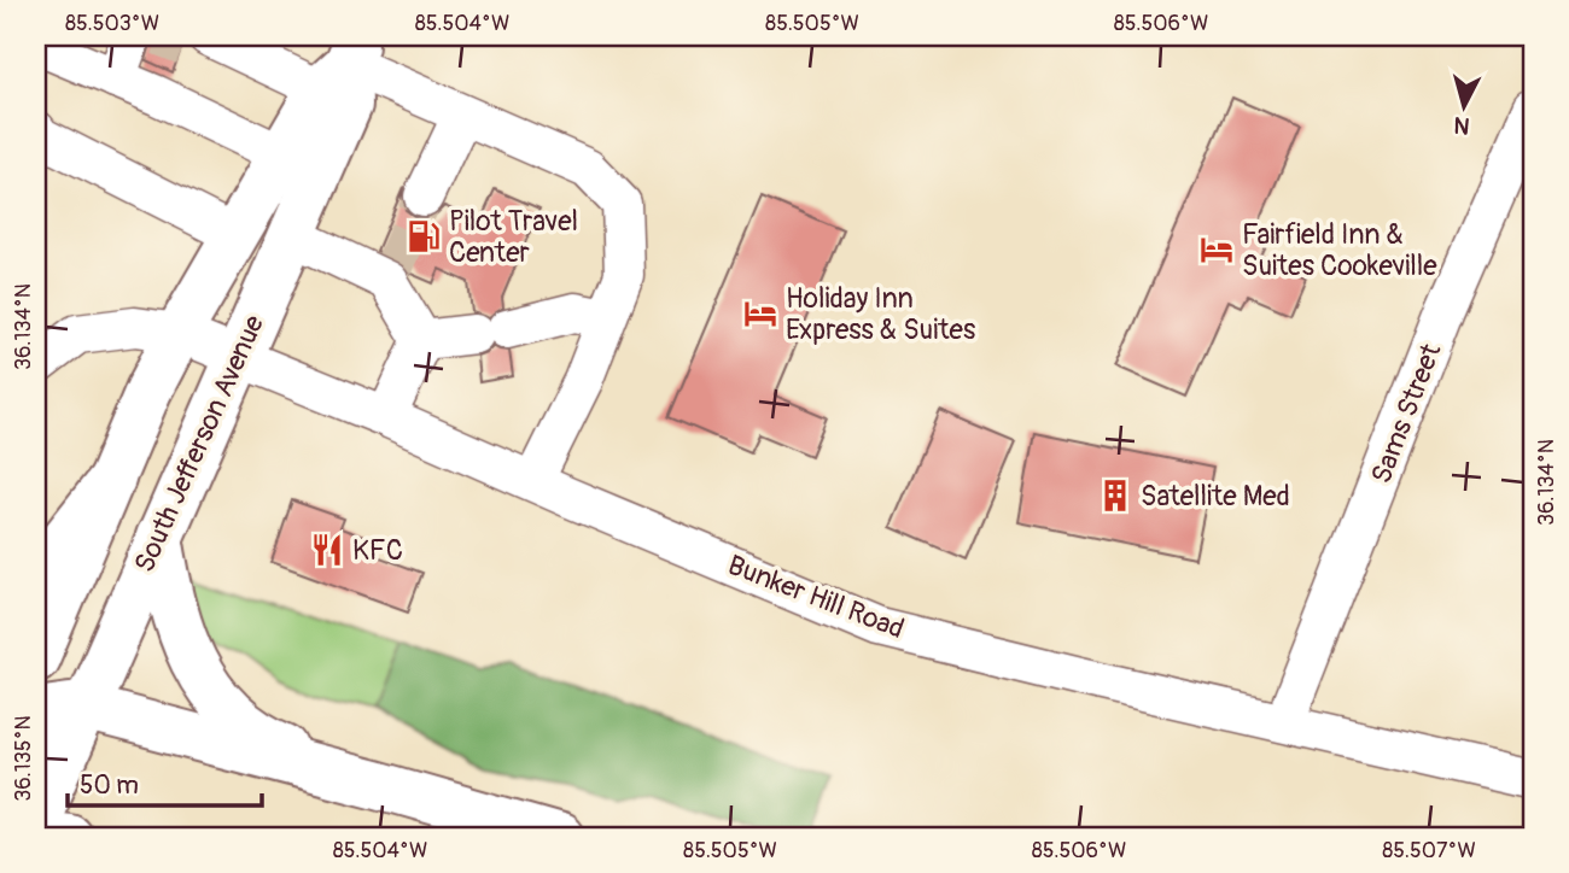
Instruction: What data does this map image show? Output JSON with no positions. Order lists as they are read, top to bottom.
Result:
{
  "streets": {
    "main road": ["South Jefferson Avenue"],
    "street": ["Sams Street", "Bunker Hill Road"]
  },
  "crossings": [
    ["Sams Street", "Bunker Hill Road"],
    ["South Jefferson Avenue", "Bunker Hill Road"]
  ],
  "places": {
    "fuel station": ["Pilot Travel Center"],
    "hotel": ["Fairfield Inn & Suites Cookeville", "Holiday Inn Express & Suites"],
    "building": ["Satellite Med"],
    "restaurant": ["KFC"]
  },
  "scale_bar": "50 m",
  "north": "bottom",
  "coordinates": [
    "85.503°W",
    "85.504°W",
    "85.505°W",
    "85.506°W",
    "36.134°N",
    "36.135°N",
    "85.507°W"
  ]
}
